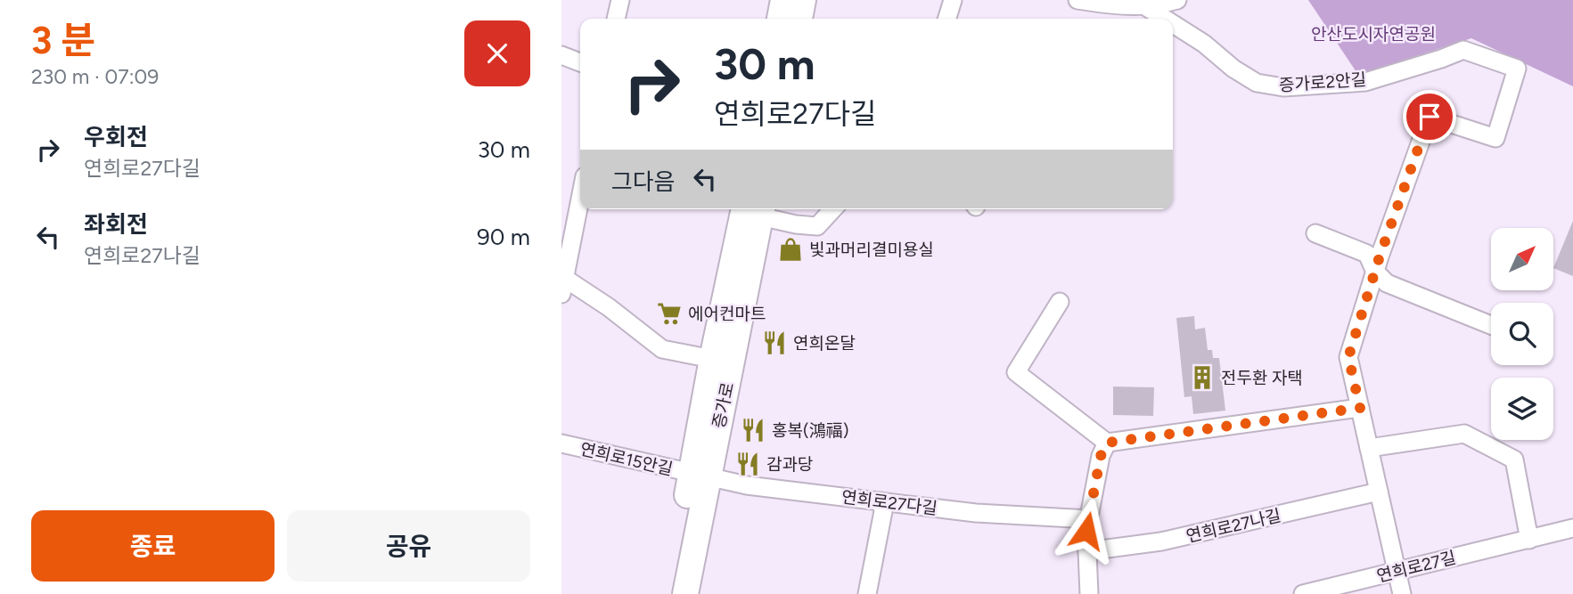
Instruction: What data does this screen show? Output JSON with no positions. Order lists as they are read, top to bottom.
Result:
{
  "streets": {
    "main road": ["증가로"],
    "street": [
      "증가로2안길",
      "연희로15안길",
      "연희로27다길",
      "연희로27나길",
      "연희로27길"
    ]
  },
  "crossings": [
    ["증가로", "연희로15안길"],
    ["증가로", "연희로27다길"],
    ["연희로15안길", "연희로27다길"]
  ],
  "parks": ["안산도시자연공원"],
  "places": {
    "shop": ["빛과머리결미용실"],
    "supermarket": ["에어컨마트"],
    "restaurant": ["연희온달", "홍복(鴻福)", "감과당"],
    "building": ["전두환 자택"]
  },
  "north": "top right",
  "page": {
    "heading": ["3 분", "230 m · 07:09"],
    "turn": ["30 m", "연희로27다길"],
    "list": [
      {
        "name": "우회전",
        "note": "연희로27다길",
        "value": "30 m"
      },
      {
        "name": "좌회전",
        "note": "연희로27나길",
        "value": "90 m"
      }
    ],
    "then": "그다음",
    "buttons": ["종료", "공유"]
  }
}
